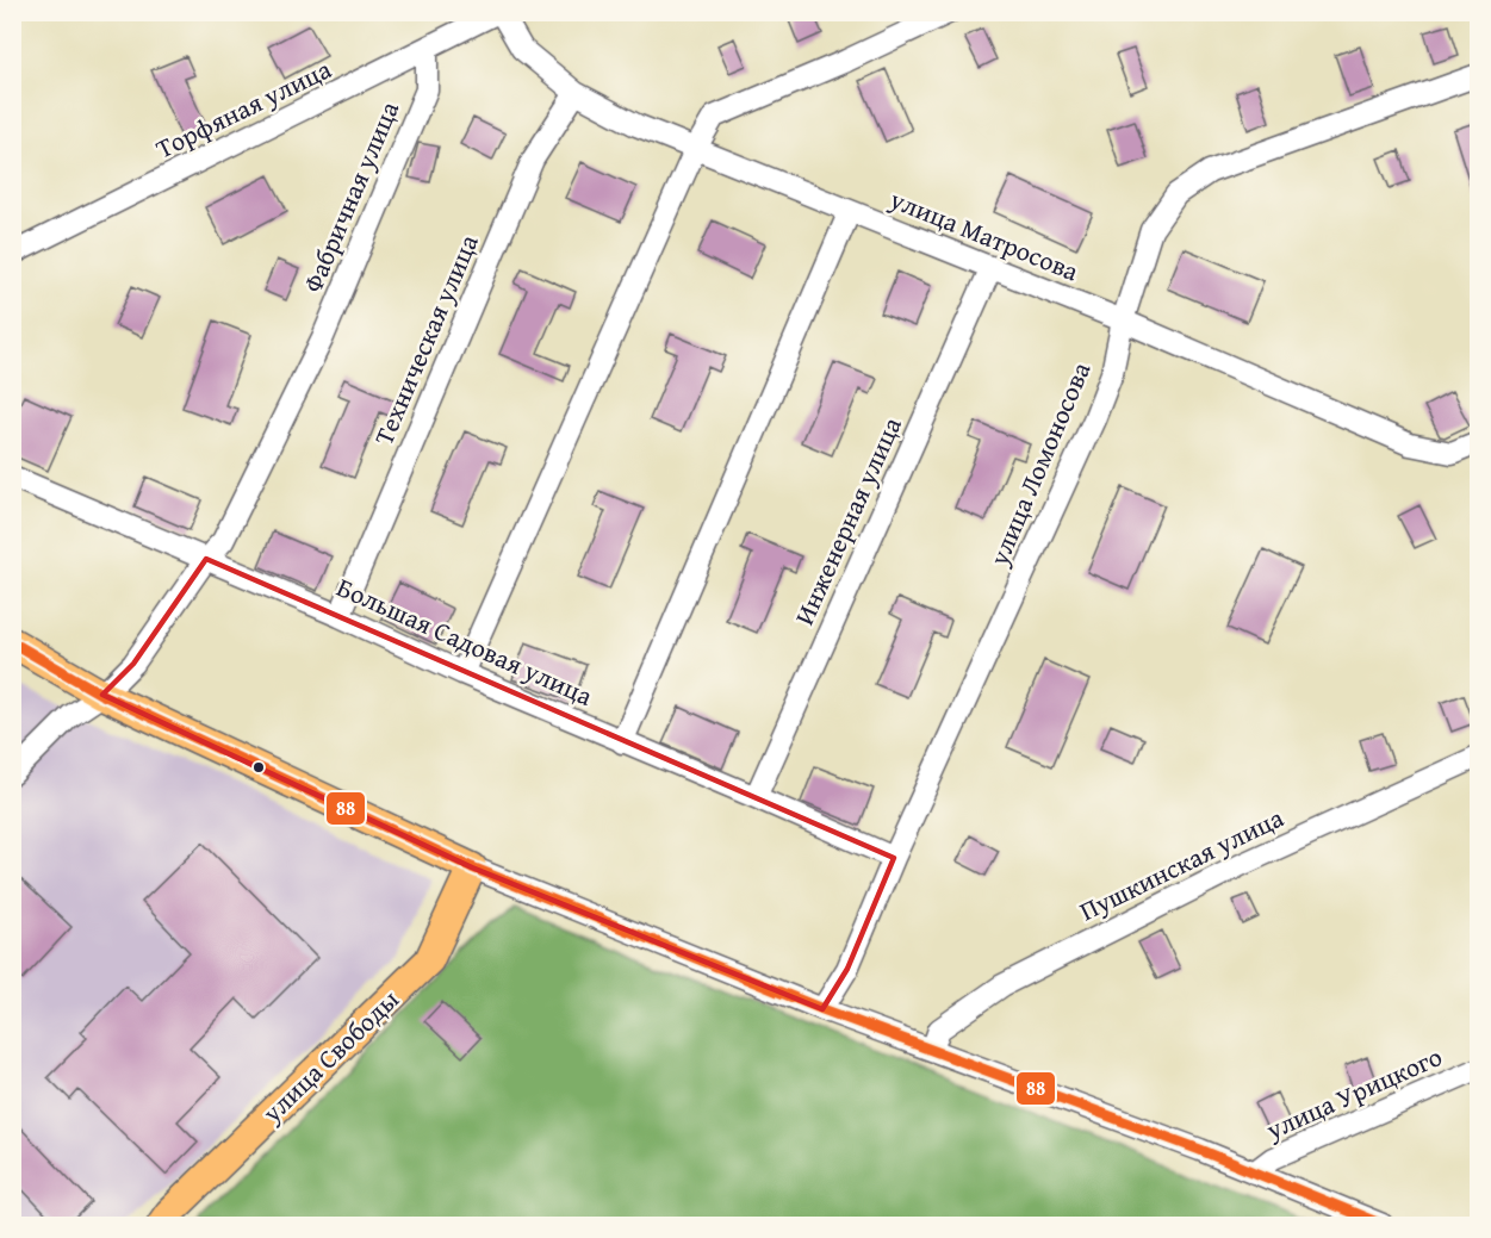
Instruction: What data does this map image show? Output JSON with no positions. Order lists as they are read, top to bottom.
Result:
{
  "streets": {
    "main road": ["улица Свободы"],
    "street": [
      "Торфяная улица",
      "Фабричная улица",
      "улица Матросова",
      "Техническая улица",
      "улица Ломоносова",
      "Инженерная улица",
      "Большая Садовая улица",
      "Пушкинская улица",
      "улица Урицкого"
    ]
  },
  "crossings": [
    ["Торфяная улица", "Фабричная улица"],
    ["Торфяная улица", "улица Матросова"],
    ["Фабричная улица", "Большая Садовая улица"],
    ["улица Матросова", "Техническая улица"],
    ["улица Матросова", "улица Ломоносова"],
    ["улица Матросова", "Инженерная улица"],
    ["Техническая улица", "Большая Садовая улица"],
    ["улица Ломоносова", "Большая Садовая улица"],
    ["Инженерная улица", "Большая Садовая улица"]
  ],
  "lines": ["transit line 88"]
}
